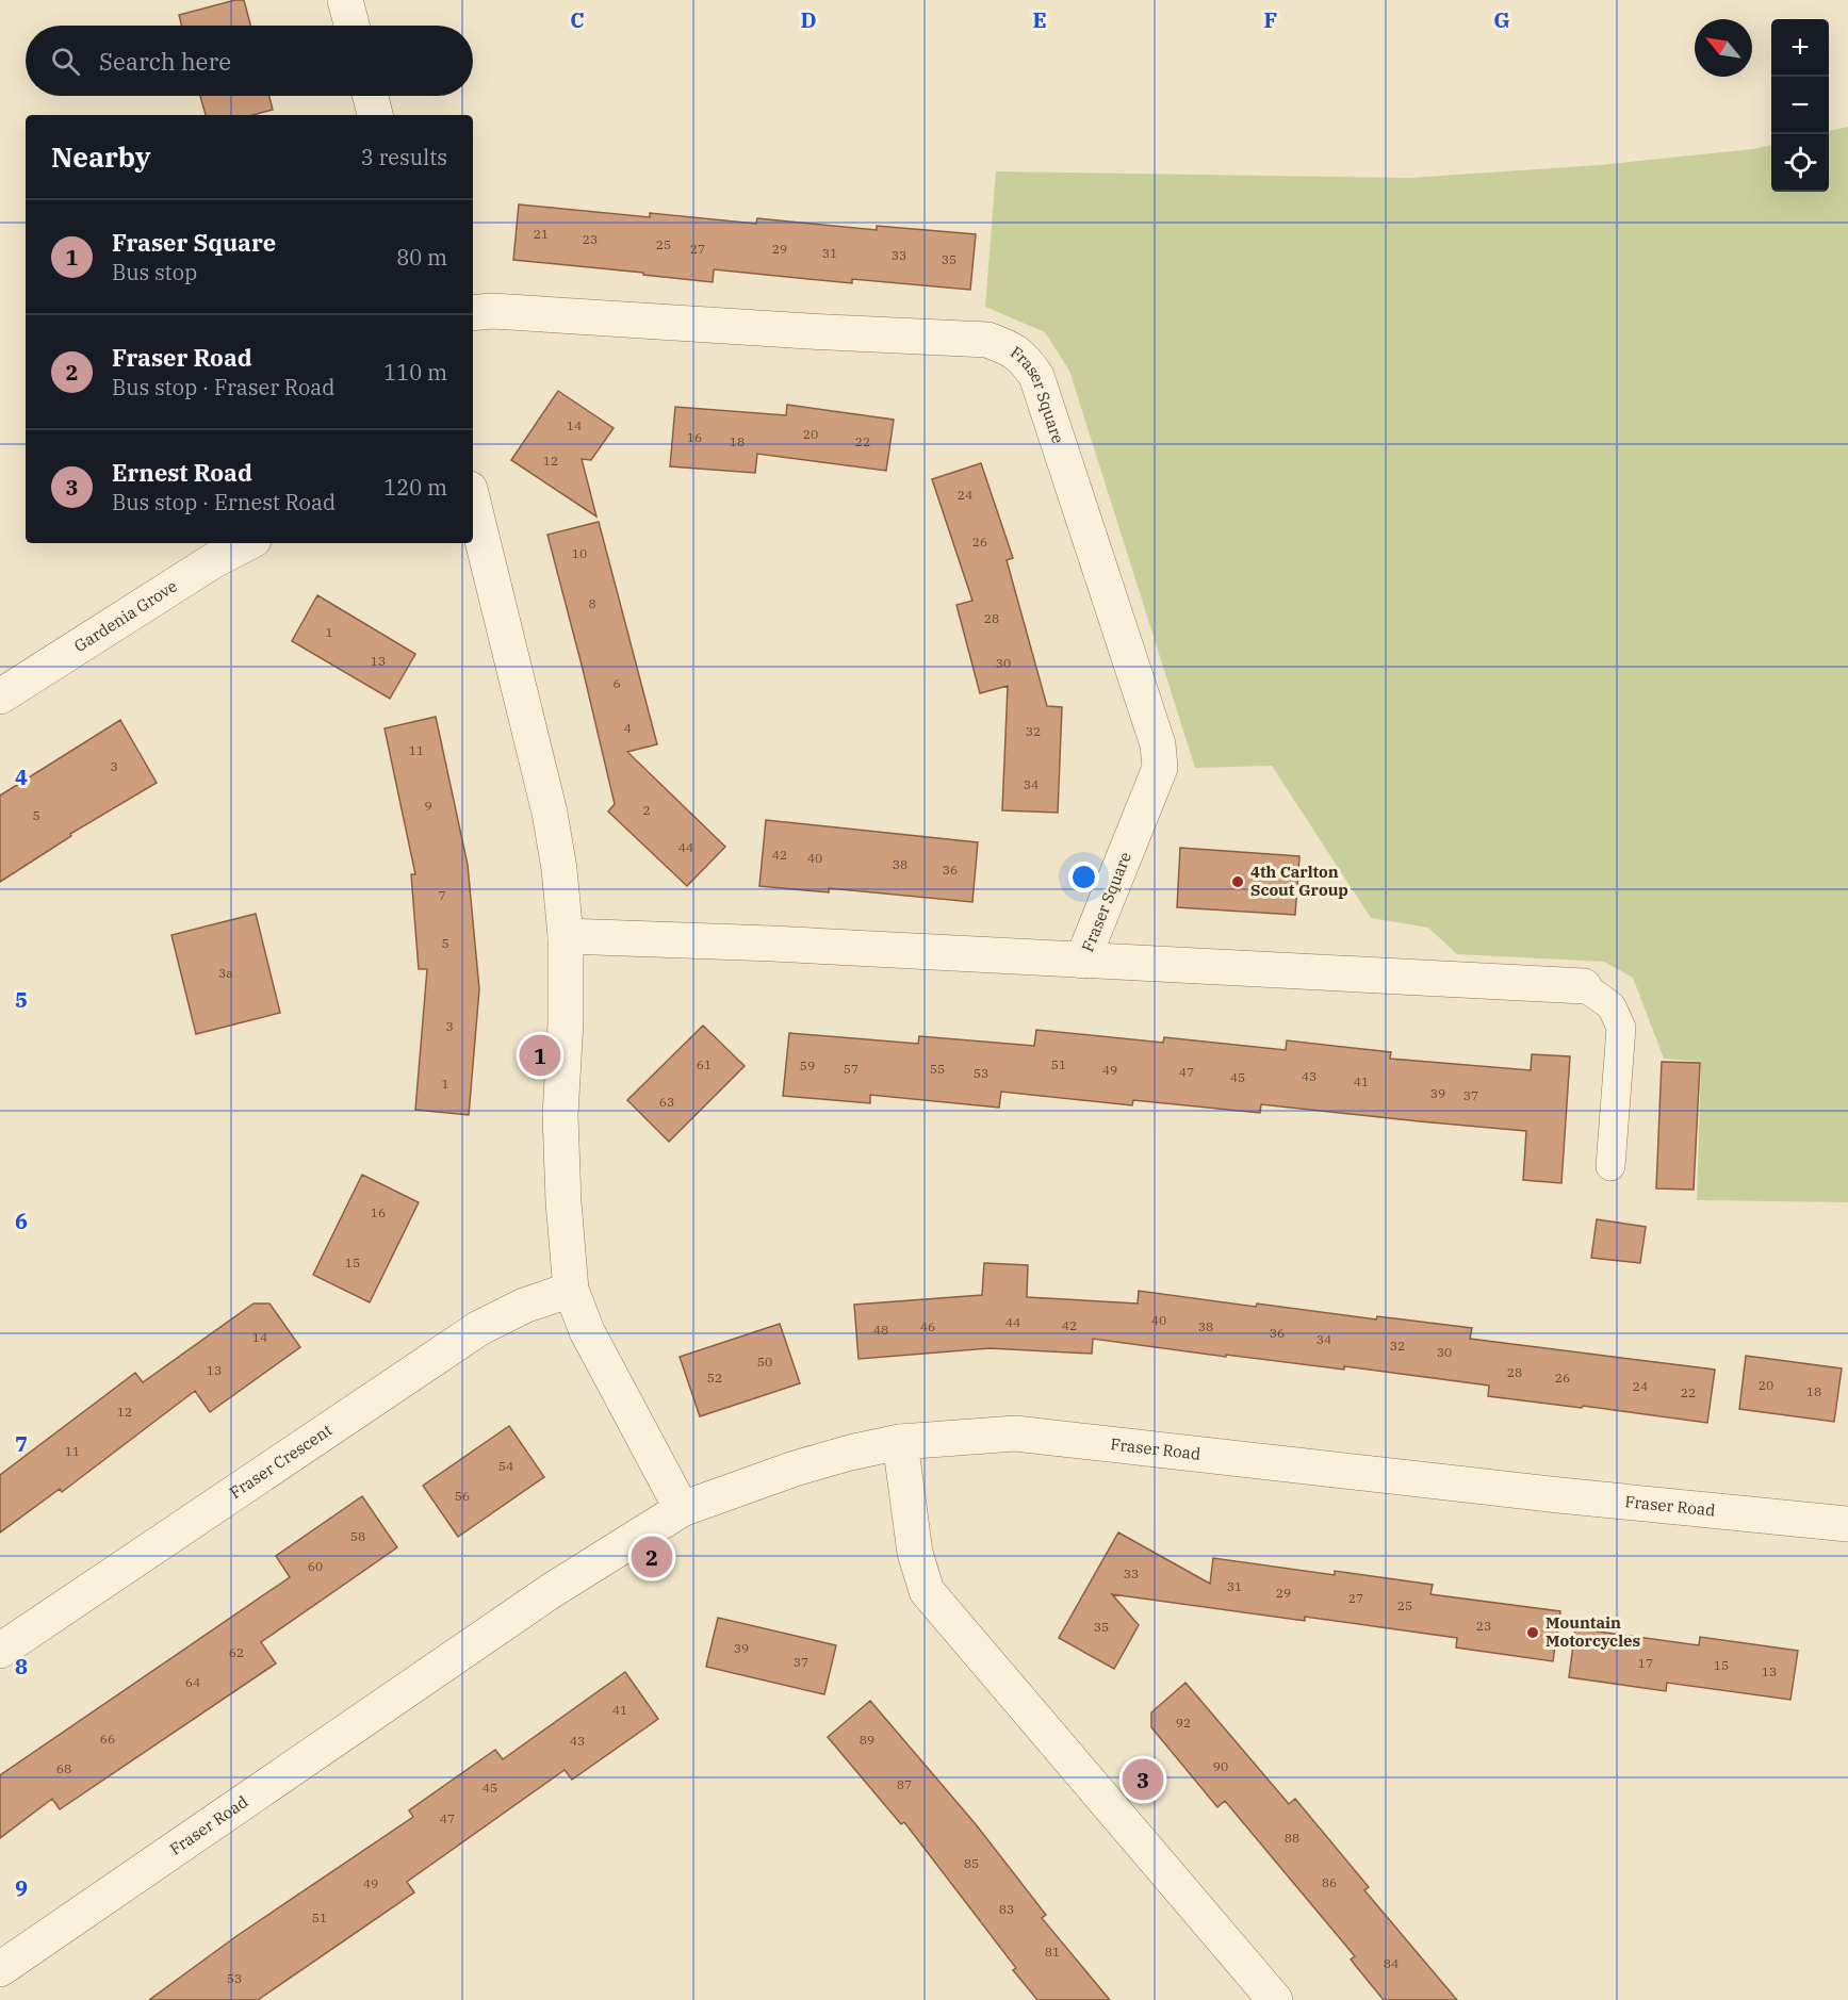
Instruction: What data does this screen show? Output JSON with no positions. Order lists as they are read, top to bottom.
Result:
{
  "streets": {
    "street": [
      "Fraser Square",
      "Gardenia Grove",
      "Fraser Road",
      "Fraser Crescent"
    ]
  },
  "places": ["4th Carlton Scout Group", "Mountain Motorcycles"],
  "house_numbers": [
    "21",
    "23",
    "25",
    "27",
    "29",
    "31",
    "33",
    "35",
    "14",
    "20",
    "16",
    "18",
    "22",
    "12",
    "24",
    "26",
    "10",
    "8",
    "28",
    "1",
    "13",
    "30",
    "6",
    "4",
    "32",
    "11",
    "3",
    "34",
    "9",
    "2",
    "5",
    "44",
    "42",
    "40",
    "38",
    "36",
    "7",
    "5",
    "3a",
    "3",
    "61",
    "51",
    "59",
    "57",
    "55",
    "49",
    "47",
    "53",
    "43",
    "45",
    "41",
    "1",
    "39",
    "37",
    "63",
    "16",
    "15",
    "40",
    "44",
    "42",
    "46",
    "38",
    "48",
    "36",
    "14",
    "34",
    "32",
    "30",
    "50",
    "13",
    "28",
    "52",
    "26",
    "20",
    "24",
    "18",
    "22",
    "12",
    "11",
    "54",
    "56",
    "58",
    "60",
    "33",
    "31",
    "29",
    "27",
    "25",
    "23",
    "35",
    "39",
    "62",
    "37",
    "17",
    "15",
    "13",
    "64",
    "41",
    "92",
    "66",
    "89",
    "43",
    "90",
    "68",
    "87",
    "45",
    "47",
    "88",
    "85",
    "86",
    "49",
    "83",
    "51",
    "81",
    "84",
    "53"
  ],
  "north": "top left",
  "page": {
    "map_buttons": ["+", "−"],
    "search": "Search here",
    "heading": ["Nearby", "3 results"],
    "list": [
      {
        "mark": "1",
        "name": "Fraser Square",
        "note": "Bus stop",
        "value": "80 m"
      },
      {
        "mark": "2",
        "name": "Fraser Road",
        "note": "Bus stop · Fraser Road",
        "value": "110 m"
      },
      {
        "mark": "3",
        "name": "Ernest Road",
        "note": "Bus stop · Ernest Road",
        "value": "120 m"
      }
    ],
    "pins": ["1", "2", "3"]
  },
  "grid": {
    "columns": [
      "C",
      "D",
      "E",
      "F",
      "G"
    ],
    "rows": [
      "4",
      "5",
      "6",
      "7",
      "8",
      "9"
    ]
  }
}
